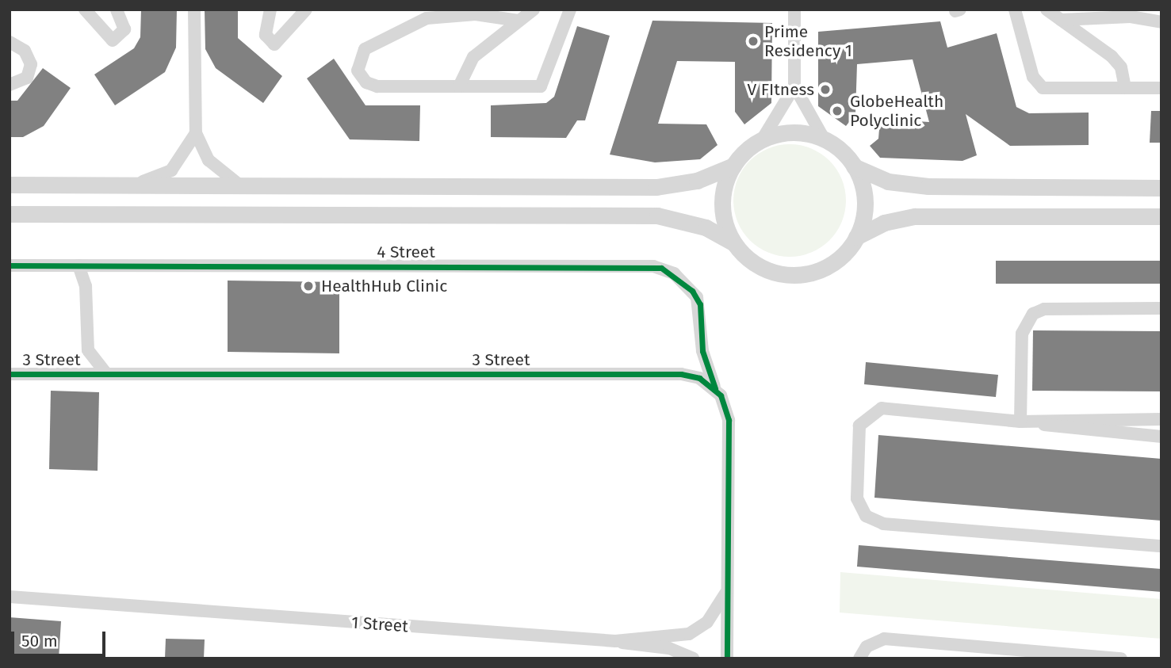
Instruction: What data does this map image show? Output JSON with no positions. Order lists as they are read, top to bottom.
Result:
{
  "streets": {
    "street": ["4 Street", "3 Street", "1 Street"]
  },
  "crossings": [
    ["4 Street", "3 Street"]
  ],
  "places": [
    "Prime Residency 1",
    "V FItness",
    "GlobeHealth Polyclinic",
    "HealthHub Clinic"
  ],
  "scale_bar": "50 m"
}
